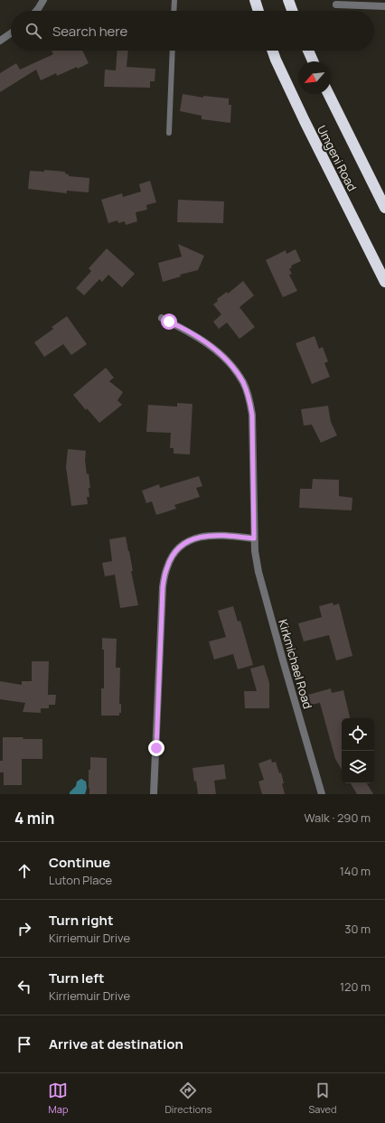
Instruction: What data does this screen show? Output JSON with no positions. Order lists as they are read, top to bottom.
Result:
{
  "streets": {
    "highway": ["Umgeni Road"],
    "street": ["Kirkmichael Road"]
  },
  "north": "bottom left",
  "page": {
    "search": "Search here",
    "heading": ["4 min", "Walk · 290 m"],
    "list": [
      ["Continue", "Luton Place", "140 m"],
      ["Turn right", "Kirriemuir Drive", "30 m"],
      ["Turn left", "Kirriemuir Drive", "120 m"],
      "Arrive at destination"
    ],
    "nav": ["Map", "Directions", "Saved"]
  }
}
